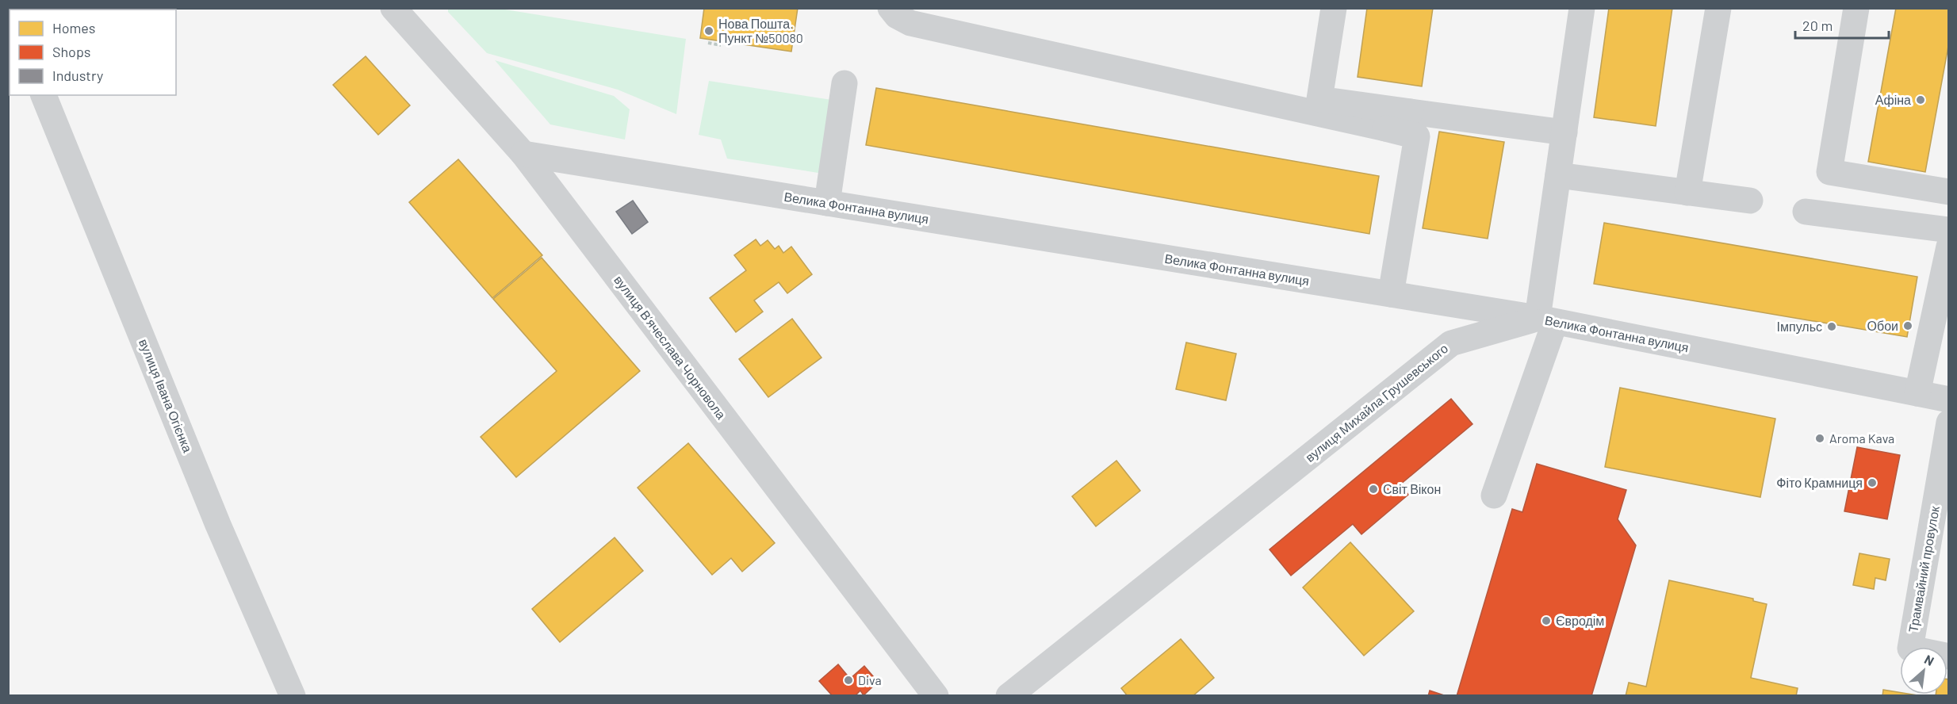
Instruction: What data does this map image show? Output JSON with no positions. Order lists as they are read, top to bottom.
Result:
{
  "streets": {
    "street": [
      "Велика Фонтанна вулиця",
      "вулиця В’ячеслава Чорновола",
      "вулиця Івана Огієнка",
      "вулиця Михайла Грушевського",
      "Трамвайний провулок"
    ]
  },
  "crossings": [
    ["Велика Фонтанна вулиця", "вулиця В’ячеслава Чорновола"],
    ["Велика Фонтанна вулиця", "вулиця Михайла Грушевського"]
  ],
  "places": [
    "Нова Пошта. Пункт №50080",
    "Афіна",
    "Обои",
    "Імпульс",
    "Aroma Kava",
    "Фіто Крамниця",
    "Світ Вікон",
    "Євродім",
    "Diva"
  ],
  "legend": ["Homes", "Shops", "Industry"],
  "scale_bar": "20 m",
  "north": "top right"
}
